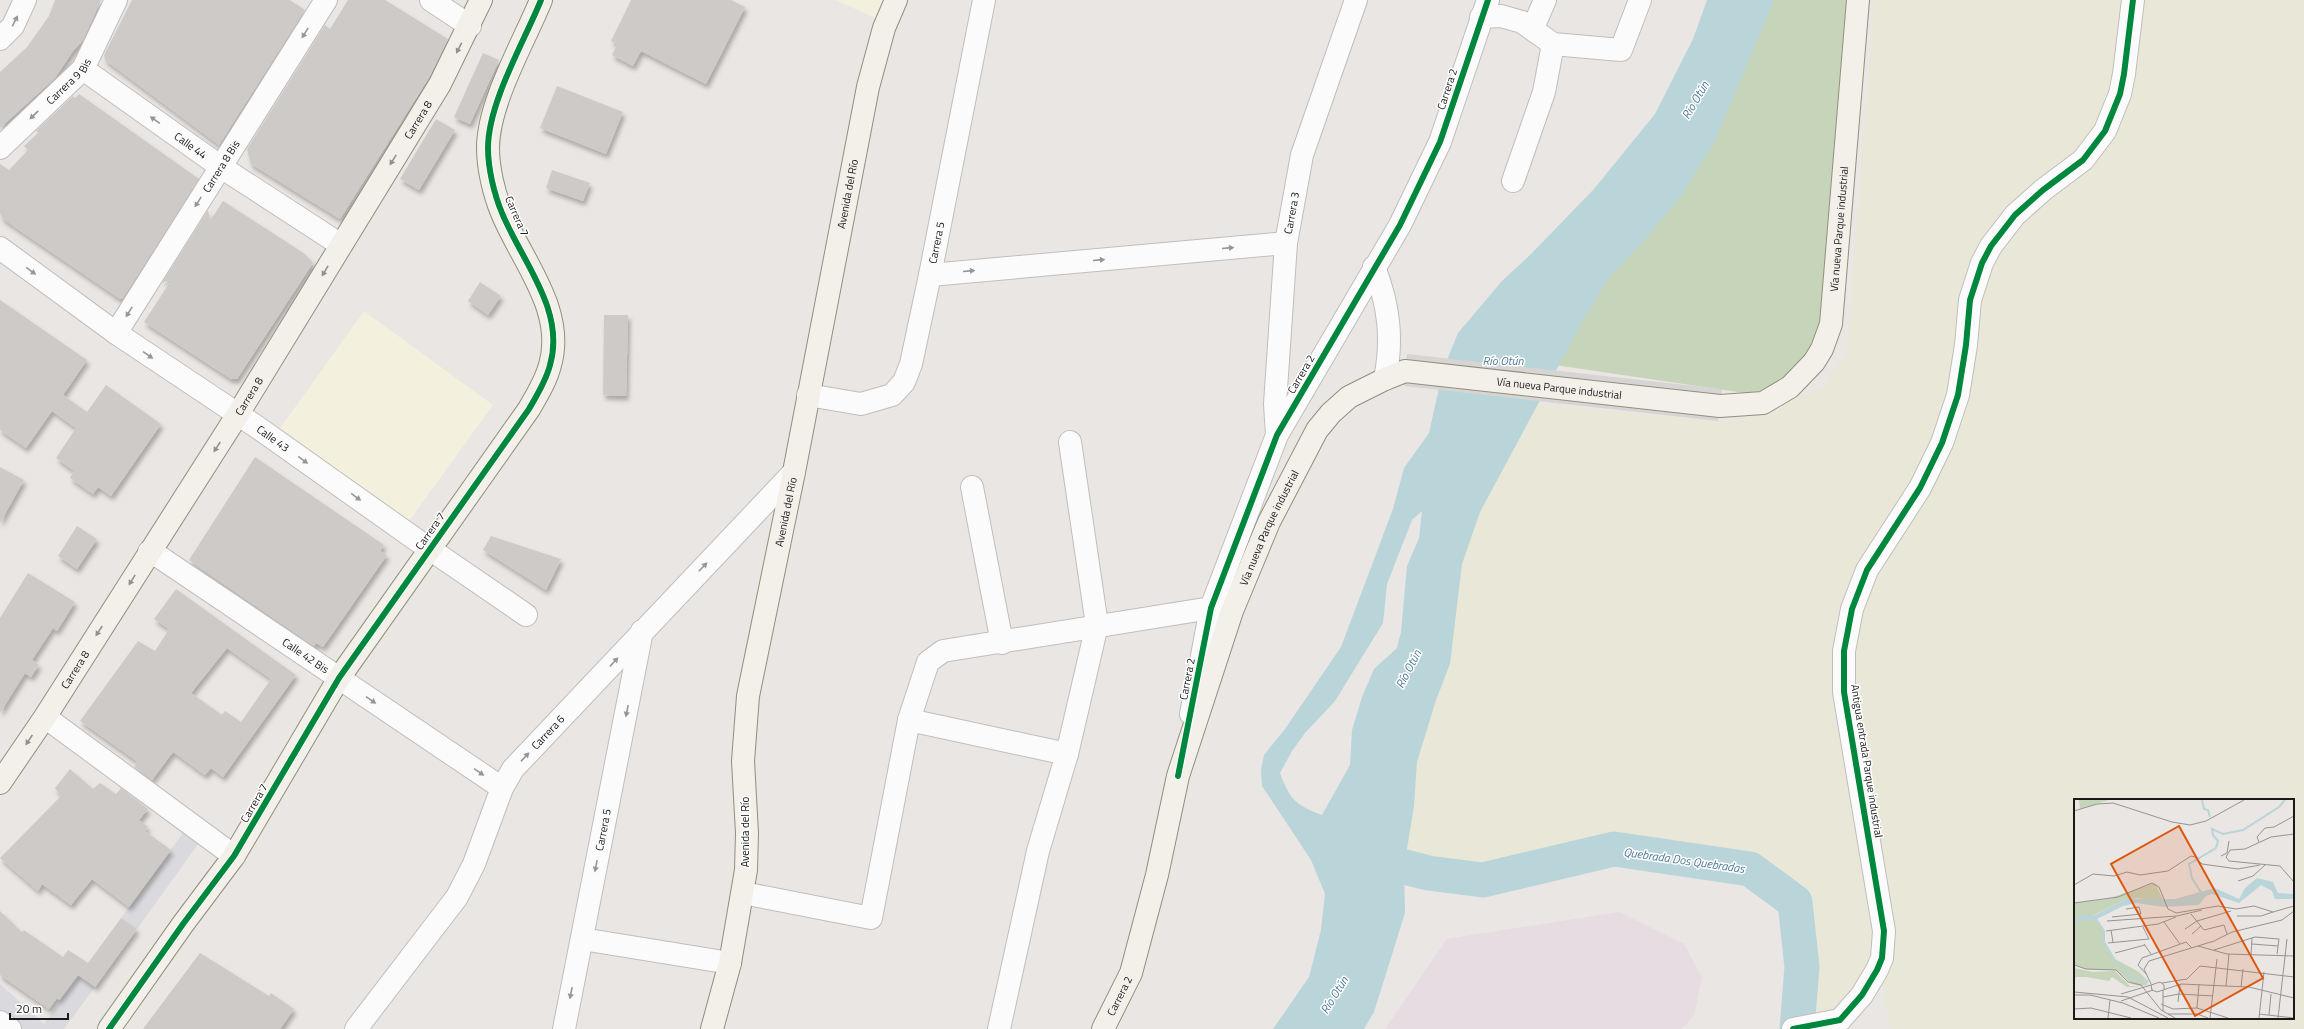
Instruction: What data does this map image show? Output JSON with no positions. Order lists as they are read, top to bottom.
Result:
{
  "streets": {
    "main road": [
      "Carrera 2",
      "Carrera 8",
      "Avenida del Río",
      "Carrera 7",
      "Vía nueva Parque industrial"
    ],
    "street": [
      "Carrera 9 Bis",
      "Calle 44",
      "Carrera 8 Bis",
      "Carrera 3",
      "Carrera 5",
      "Calle 43",
      "Calle 42 Bis",
      "Carrera 6",
      "Antigua entrada Parque industrial"
    ]
  },
  "crossings": [
    ["Carrera 9 Bis", "Calle 44"],
    ["Carrera 2", "Carrera 3"],
    ["Carrera 2", "Vía nueva Parque industrial"],
    ["Carrera 8", "Calle 44"],
    ["Carrera 8", "Calle 43"],
    ["Carrera 8", "Calle 42 Bis"],
    ["Calle 44", "Carrera 8 Bis"],
    ["Carrera 8 Bis", "Calle 43"],
    ["Avenida del Río", "Carrera 5"],
    ["Avenida del Río", "Carrera 6"],
    ["Carrera 7", "Calle 43"],
    ["Carrera 7", "Calle 42 Bis"],
    ["Carrera 5", "Carrera 6"],
    ["Calle 42 Bis", "Carrera 6"]
  ],
  "one_way": [
    "Carrera 8",
    "Calle 44",
    "Carrera 8 Bis",
    "Carrera 5",
    "Calle 43",
    "Calle 42 Bis",
    "Carrera 6"
  ],
  "water": ["Río Otún", "Quebrada Dos Quebradas"],
  "scale_bar": "20 m"
}
